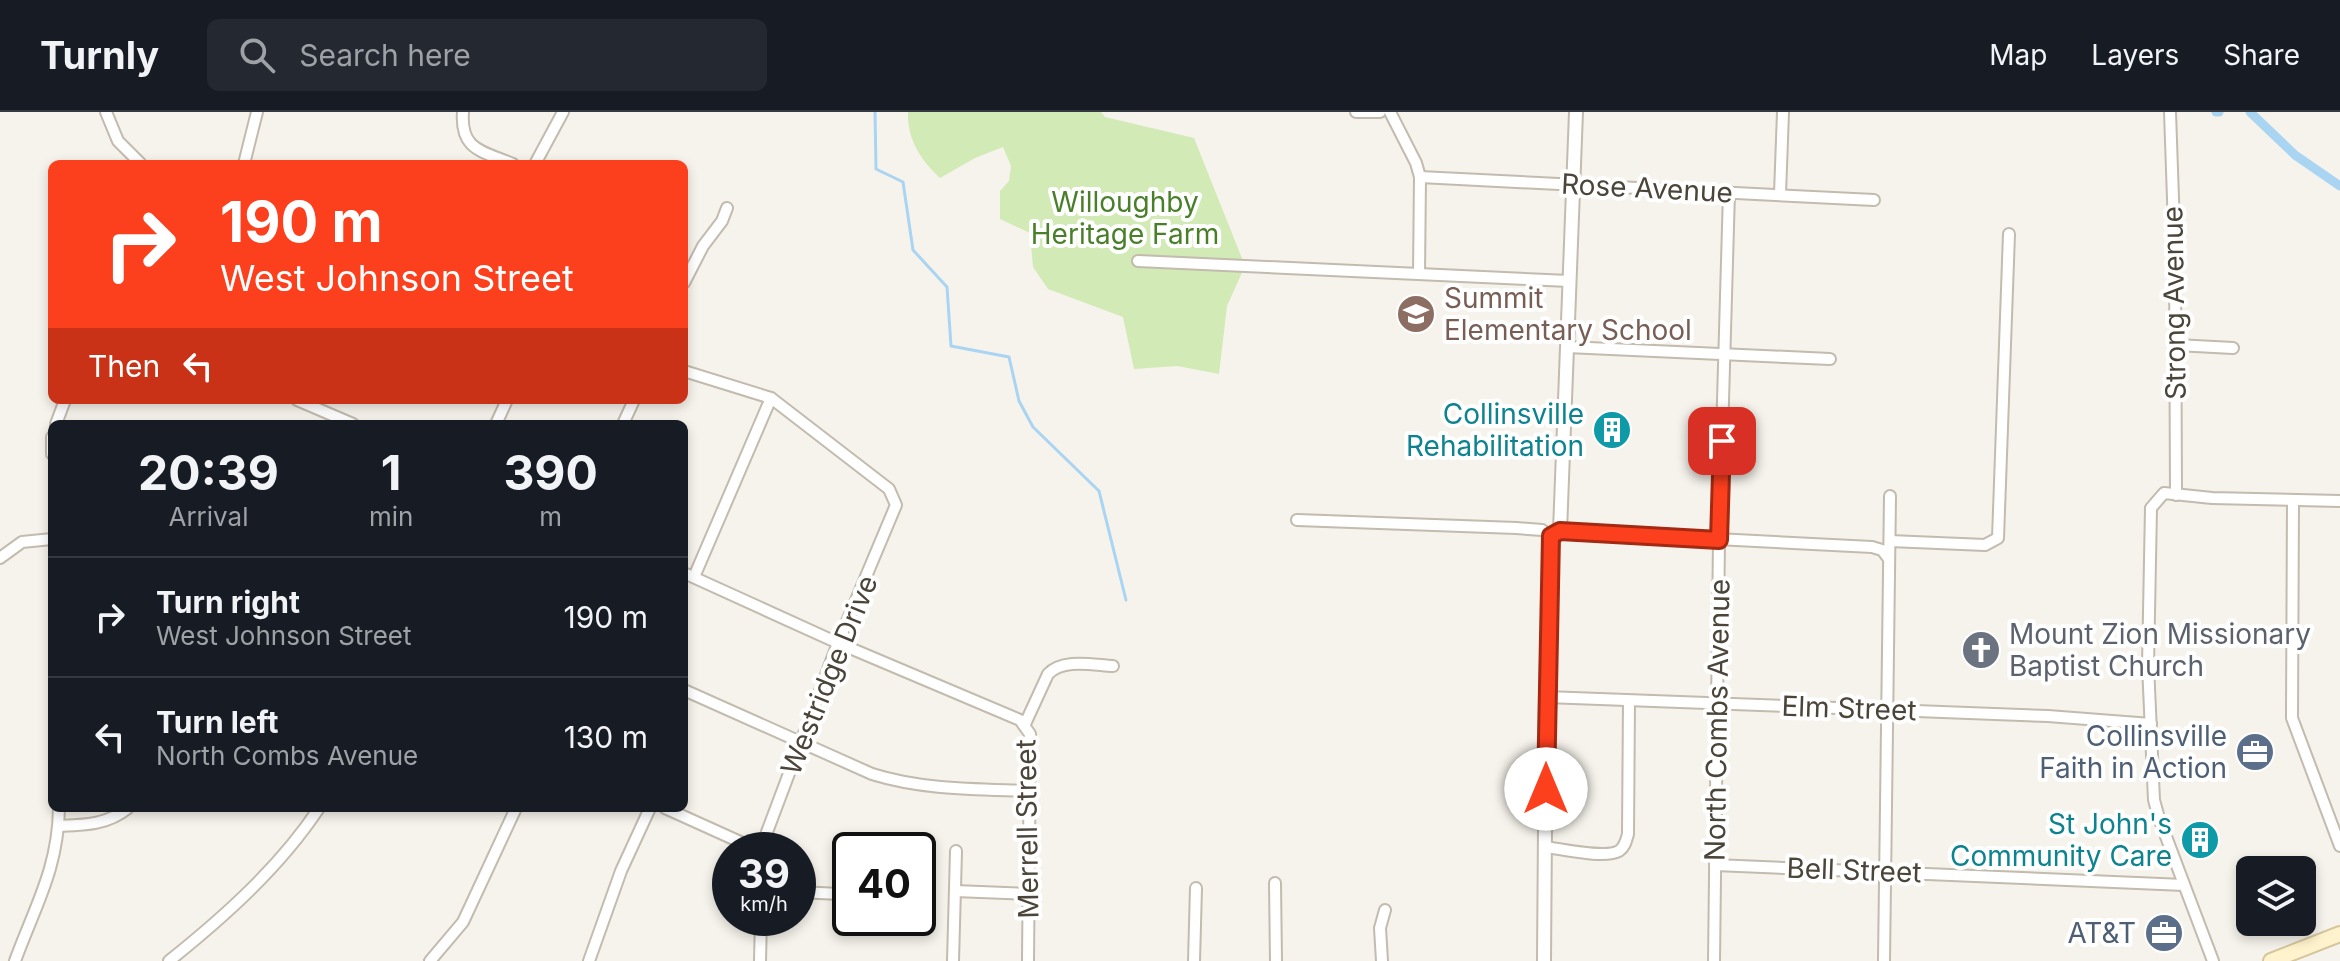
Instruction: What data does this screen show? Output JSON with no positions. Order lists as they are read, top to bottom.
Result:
{
  "streets": {
    "street": [
      "Rose Avenue",
      "Strong Avenue",
      "Westridge Drive",
      "Elm Street",
      "North Combs Avenue",
      "Merrell Street",
      "Bell Street"
    ]
  },
  "crossings": [
    ["Rose Avenue", "North Combs Avenue"],
    ["Elm Street", "North Combs Avenue"],
    ["North Combs Avenue", "Bell Street"]
  ],
  "parks": ["Willoughby Heritage Farm"],
  "places": {
    "school or university": ["Summit Elementary School"],
    "building": ["Collinsville Rehabilitation", "St John's Community Care"],
    "church": ["Mount Zion Missionary Baptist Church"],
    "office": ["Collinsville Faith in Action", "AT&T"]
  },
  "page": {
    "header": "Turnly",
    "search": "Search here",
    "nav": ["Map", "Layers", "Share"],
    "turn": ["190 m", "West Johnson Street"],
    "then": "Then",
    "eta": [
      "20:39",
      "Arrival",
      "1",
      "min",
      "390",
      "m"
    ],
    "list": [
      {
        "name": "Turn right",
        "note": "West Johnson Street",
        "value": "190 m"
      },
      {
        "name": "Turn left",
        "note": "North Combs Avenue",
        "value": "130 m"
      }
    ],
    "speed": "39 km/h",
    "limit": "40"
  }
}
